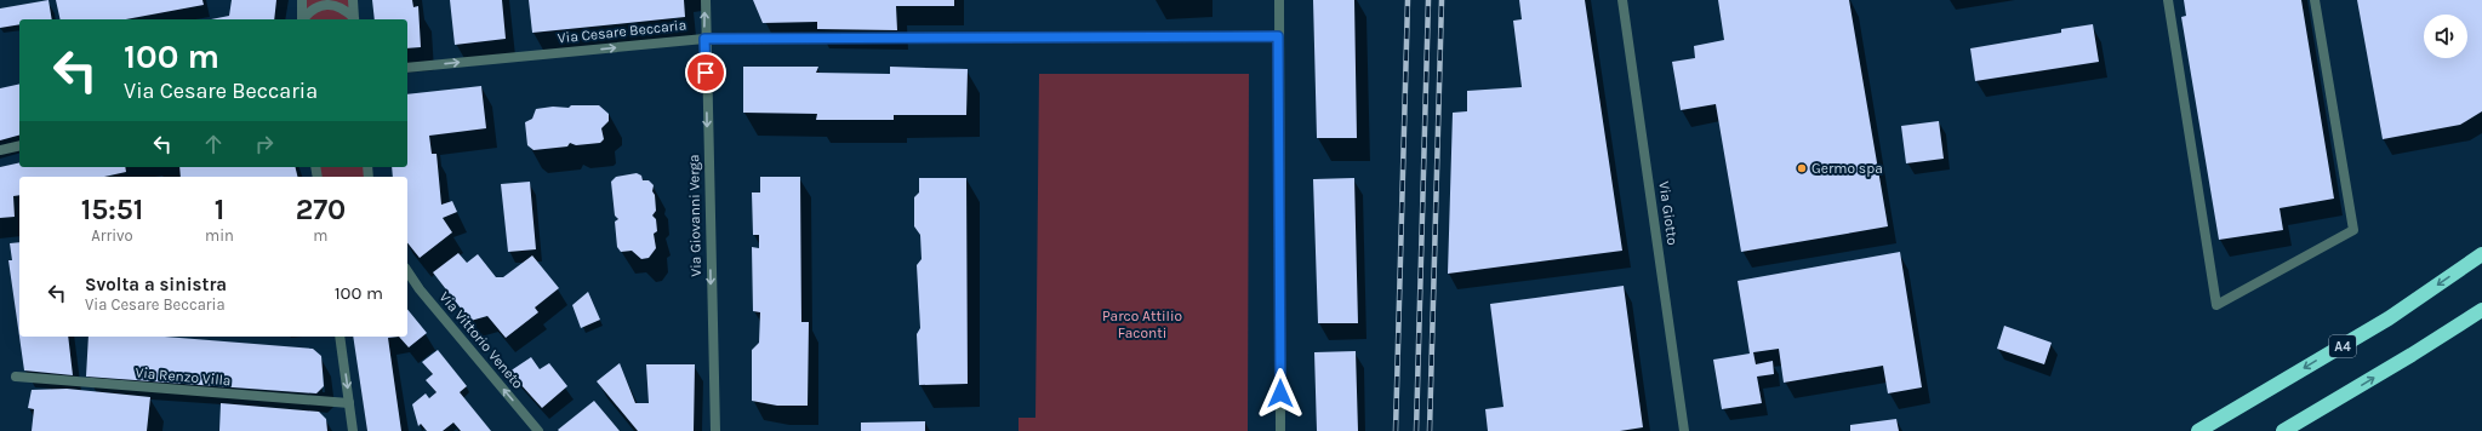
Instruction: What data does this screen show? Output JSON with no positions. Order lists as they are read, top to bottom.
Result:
{
  "streets": {
    "highway": ["A4"],
    "street": [
      "Via Cesare Beccaria",
      "Via Giotto",
      "Via Giovanni Verga",
      "Via Vittorio Veneto",
      "Via Renzo Villa"
    ]
  },
  "crossings": [
    ["Via Cesare Beccaria", "Via Giovanni Verga"]
  ],
  "one_way": ["Via Giovanni Verga", "Via Vittorio Veneto"],
  "parks": ["Parco Attilio Faconti"],
  "places": ["Germo spa"],
  "page": {
    "turn": ["100 m", "Via Cesare Beccaria"],
    "eta": [
      "15:51",
      "Arrivo",
      "1",
      "min",
      "270",
      "m"
    ],
    "list": [
      {
        "name": "Svolta a sinistra",
        "note": "Via Cesare Beccaria",
        "value": "100 m"
      }
    ]
  }
}
